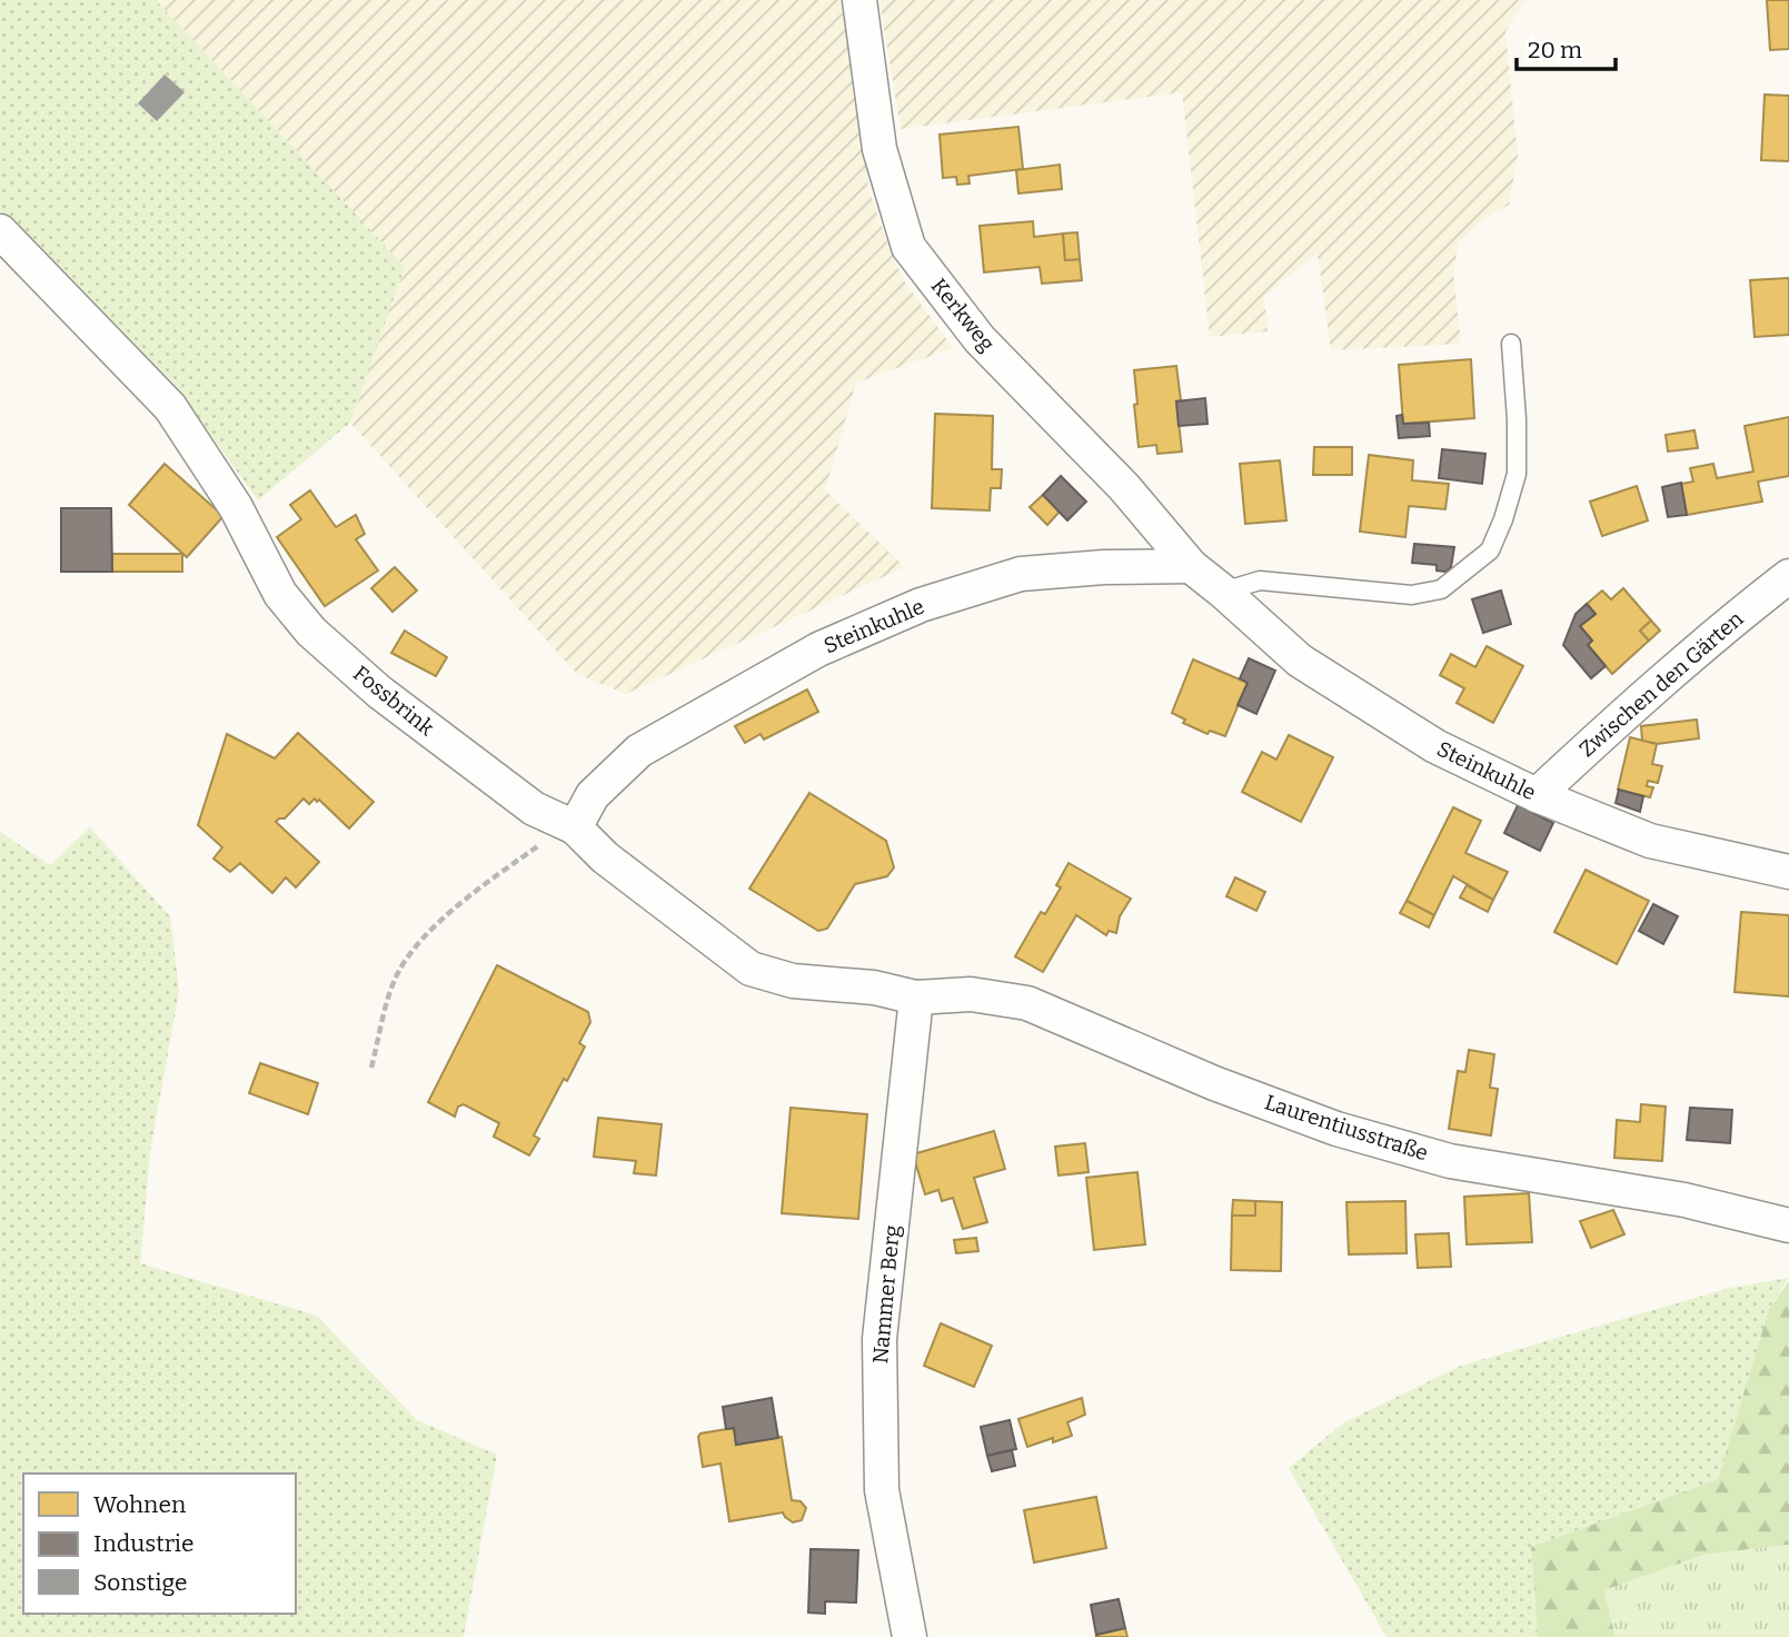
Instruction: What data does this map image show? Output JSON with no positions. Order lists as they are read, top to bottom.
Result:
{
  "streets": {
    "street": [
      "Kerkweg",
      "Steinkuhle",
      "Zwischen den Gärten",
      "Fossbrink",
      "Laurentiusstraße",
      "Nammer Berg"
    ]
  },
  "crossings": [
    ["Kerkweg", "Steinkuhle"],
    ["Steinkuhle", "Zwischen den Gärten"],
    ["Steinkuhle", "Fossbrink"],
    ["Fossbrink", "Laurentiusstraße"],
    ["Fossbrink", "Nammer Berg"],
    ["Laurentiusstraße", "Nammer Berg"]
  ],
  "legend": ["Wohnen", "Industrie", "Sonstige"],
  "scale_bar": "20 m"
}
